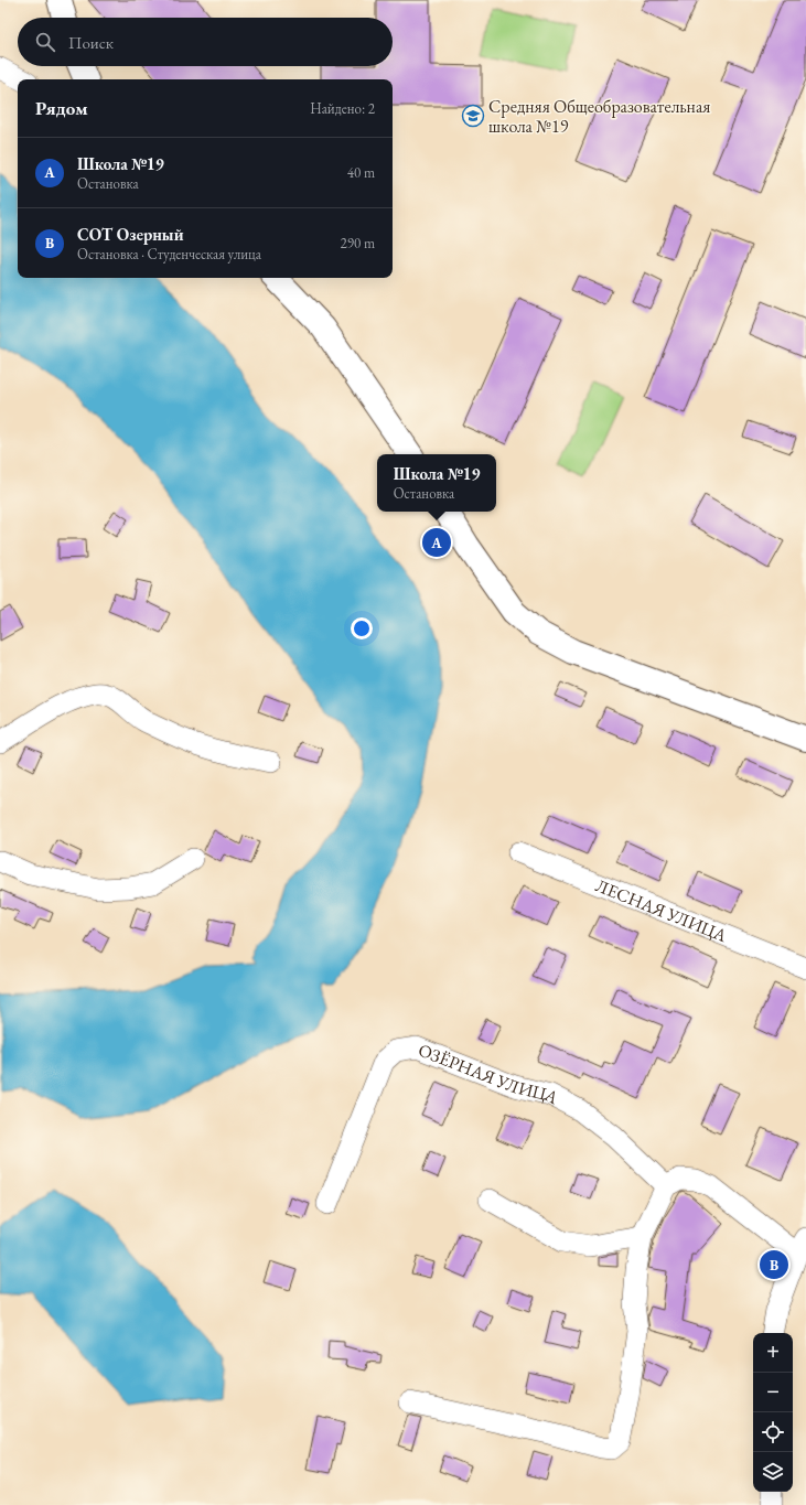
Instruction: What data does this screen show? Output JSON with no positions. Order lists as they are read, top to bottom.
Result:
{
  "streets": {
    "street": ["ЛЕСНАЯ УЛИЦА", "ОЗЁРНАЯ УЛИЦА"]
  },
  "places": {
    "school or university": ["Средняя Общеобразовательная школа №19"]
  },
  "page": {
    "search": "Поиск",
    "heading": ["Рядом", "Найдено: 2"],
    "list": [
      {
        "mark": "A",
        "name": "Школа №19",
        "note": "Остановка",
        "value": "40 m"
      },
      {
        "mark": "B",
        "name": "СОТ Озерный",
        "note": "Остановка · Студенческая улица",
        "value": "290 m"
      }
    ],
    "popup": ["Школа №19", "Остановка"],
    "pins": ["A", "B"],
    "map_buttons": ["+", "−"]
  }
}
